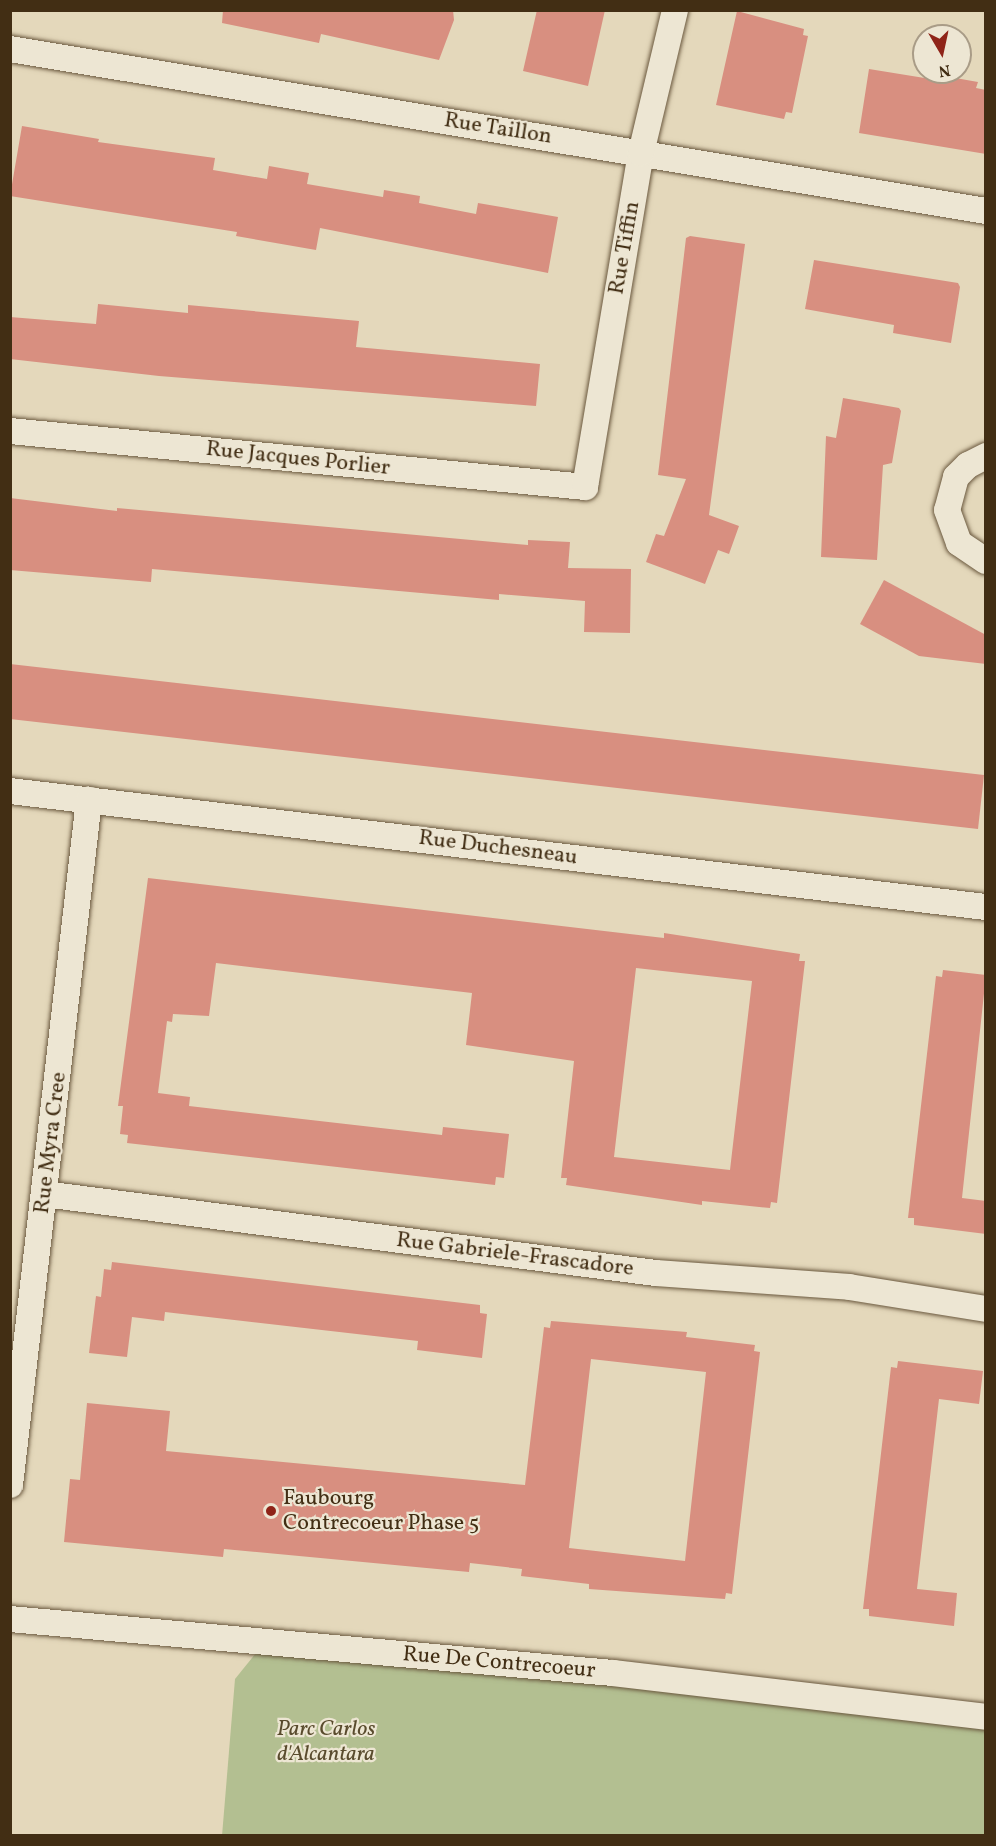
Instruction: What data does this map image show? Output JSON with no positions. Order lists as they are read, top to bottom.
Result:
{
  "streets": {
    "street": [
      "Rue Taillon",
      "Rue Tiffin",
      "Rue Jacques Porlier",
      "Rue Duchesneau",
      "Rue Myra Cree",
      "Rue Gabriele-Frascadore",
      "Rue De Contrecoeur"
    ]
  },
  "crossings": [
    ["Rue Taillon", "Rue Tiffin"],
    ["Rue Tiffin", "Rue Jacques Porlier"],
    ["Rue Duchesneau", "Rue Myra Cree"],
    ["Rue Myra Cree", "Rue Gabriele-Frascadore"]
  ],
  "parks": ["Parc Carlos d'Alcantara"],
  "places": ["Faubourg Contrecoeur Phase 5"],
  "north": "bottom"
}
